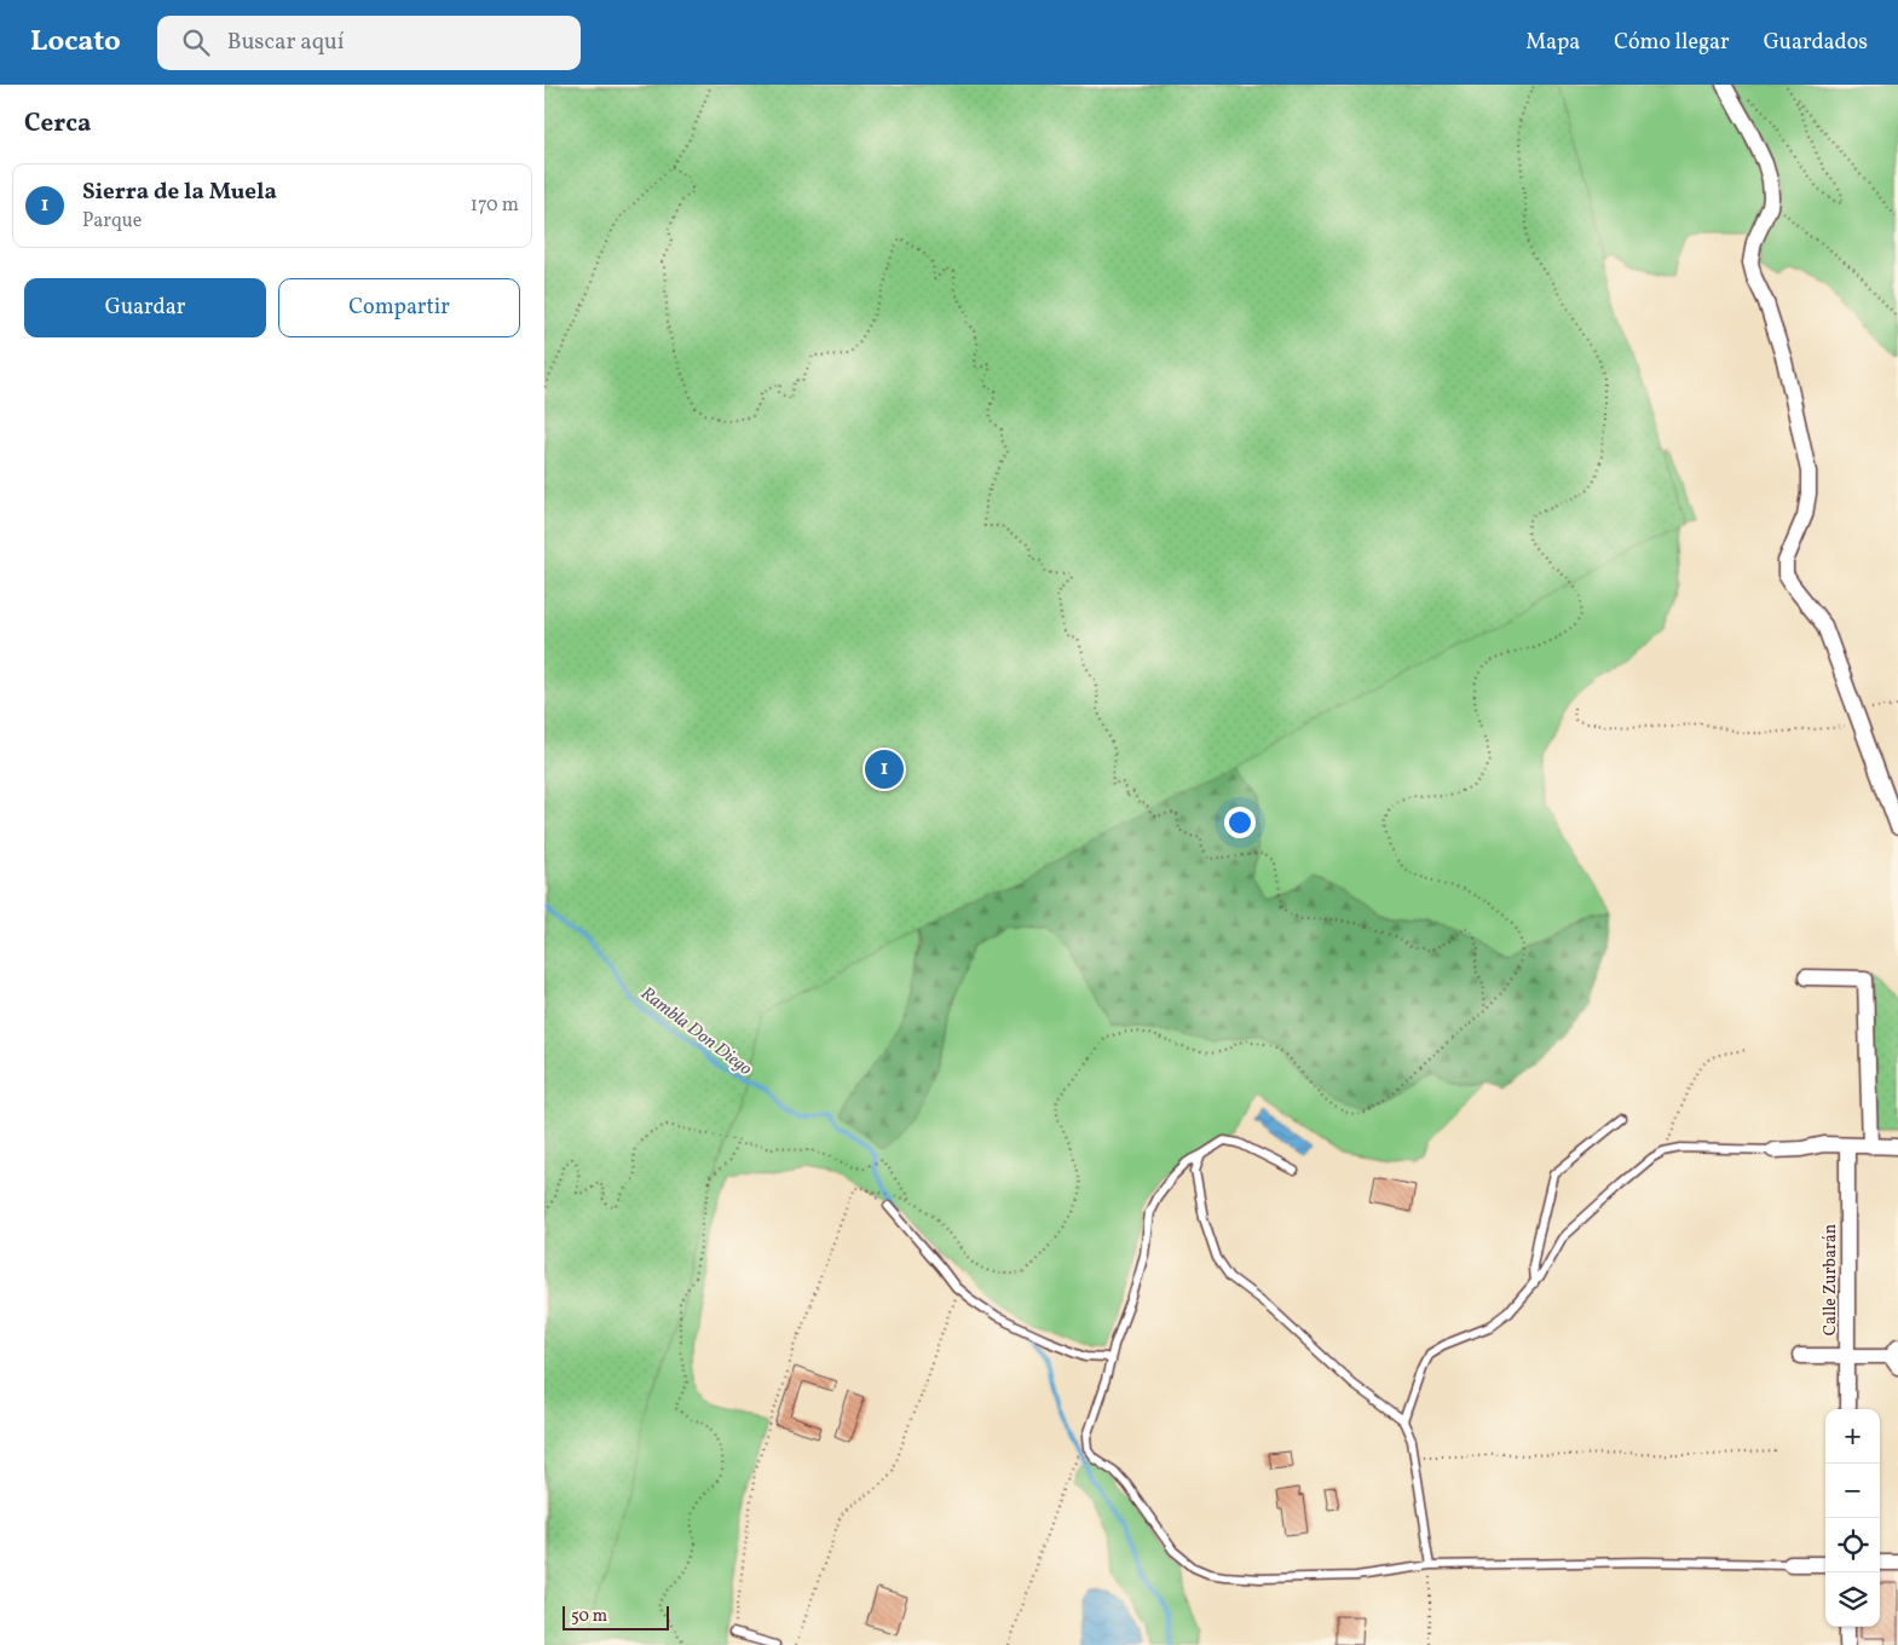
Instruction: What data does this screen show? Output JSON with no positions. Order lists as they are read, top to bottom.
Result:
{
  "streets": {
    "street": ["Calle Zurbarán"]
  },
  "water": ["Rambla Don Diego"],
  "scale_bar": "50 m",
  "page": {
    "header": "Locato",
    "search": "Buscar aquí",
    "nav": ["Mapa", "Cómo llegar", "Guardados"],
    "heading": "Cerca",
    "list": [
      {
        "mark": "1",
        "name": "Sierra de la Muela",
        "note": "Parque",
        "value": "170 m"
      }
    ],
    "buttons": ["Guardar", "Compartir"],
    "pins": "1",
    "map_buttons": ["+", "−"],
    "scale": "50 m"
  }
}
